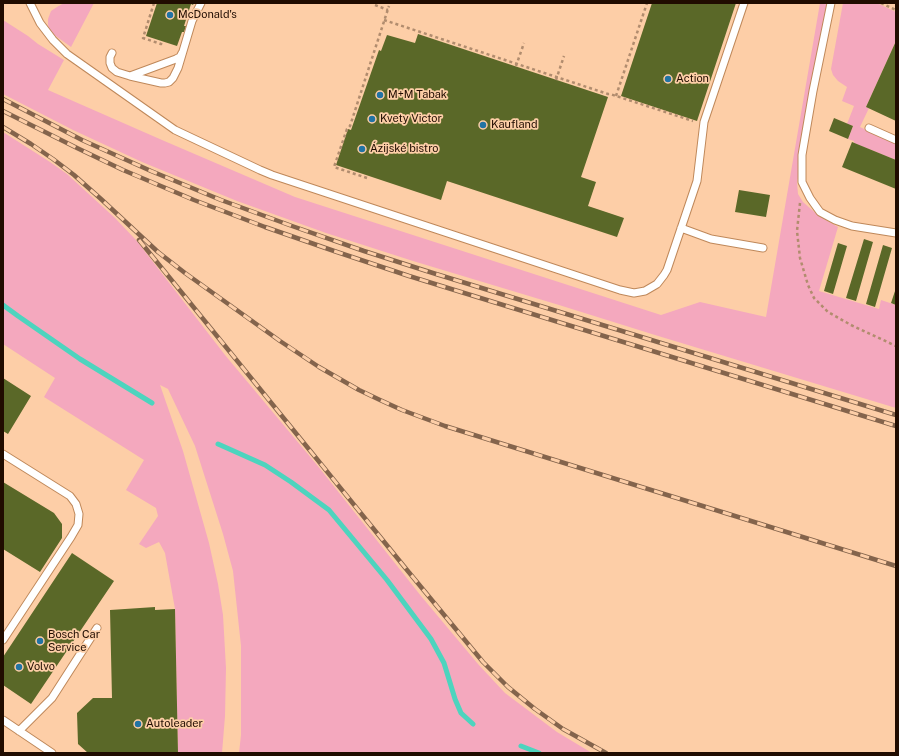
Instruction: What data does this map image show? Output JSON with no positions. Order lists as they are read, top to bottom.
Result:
{
  "places": [
    "McDonald's",
    "Action",
    "M+M Tabak",
    "Kvety Victor",
    "Kaufland",
    "Ázijské bistro",
    "Bosch Car Service",
    "Volvo",
    "Autoleader"
  ]
}
